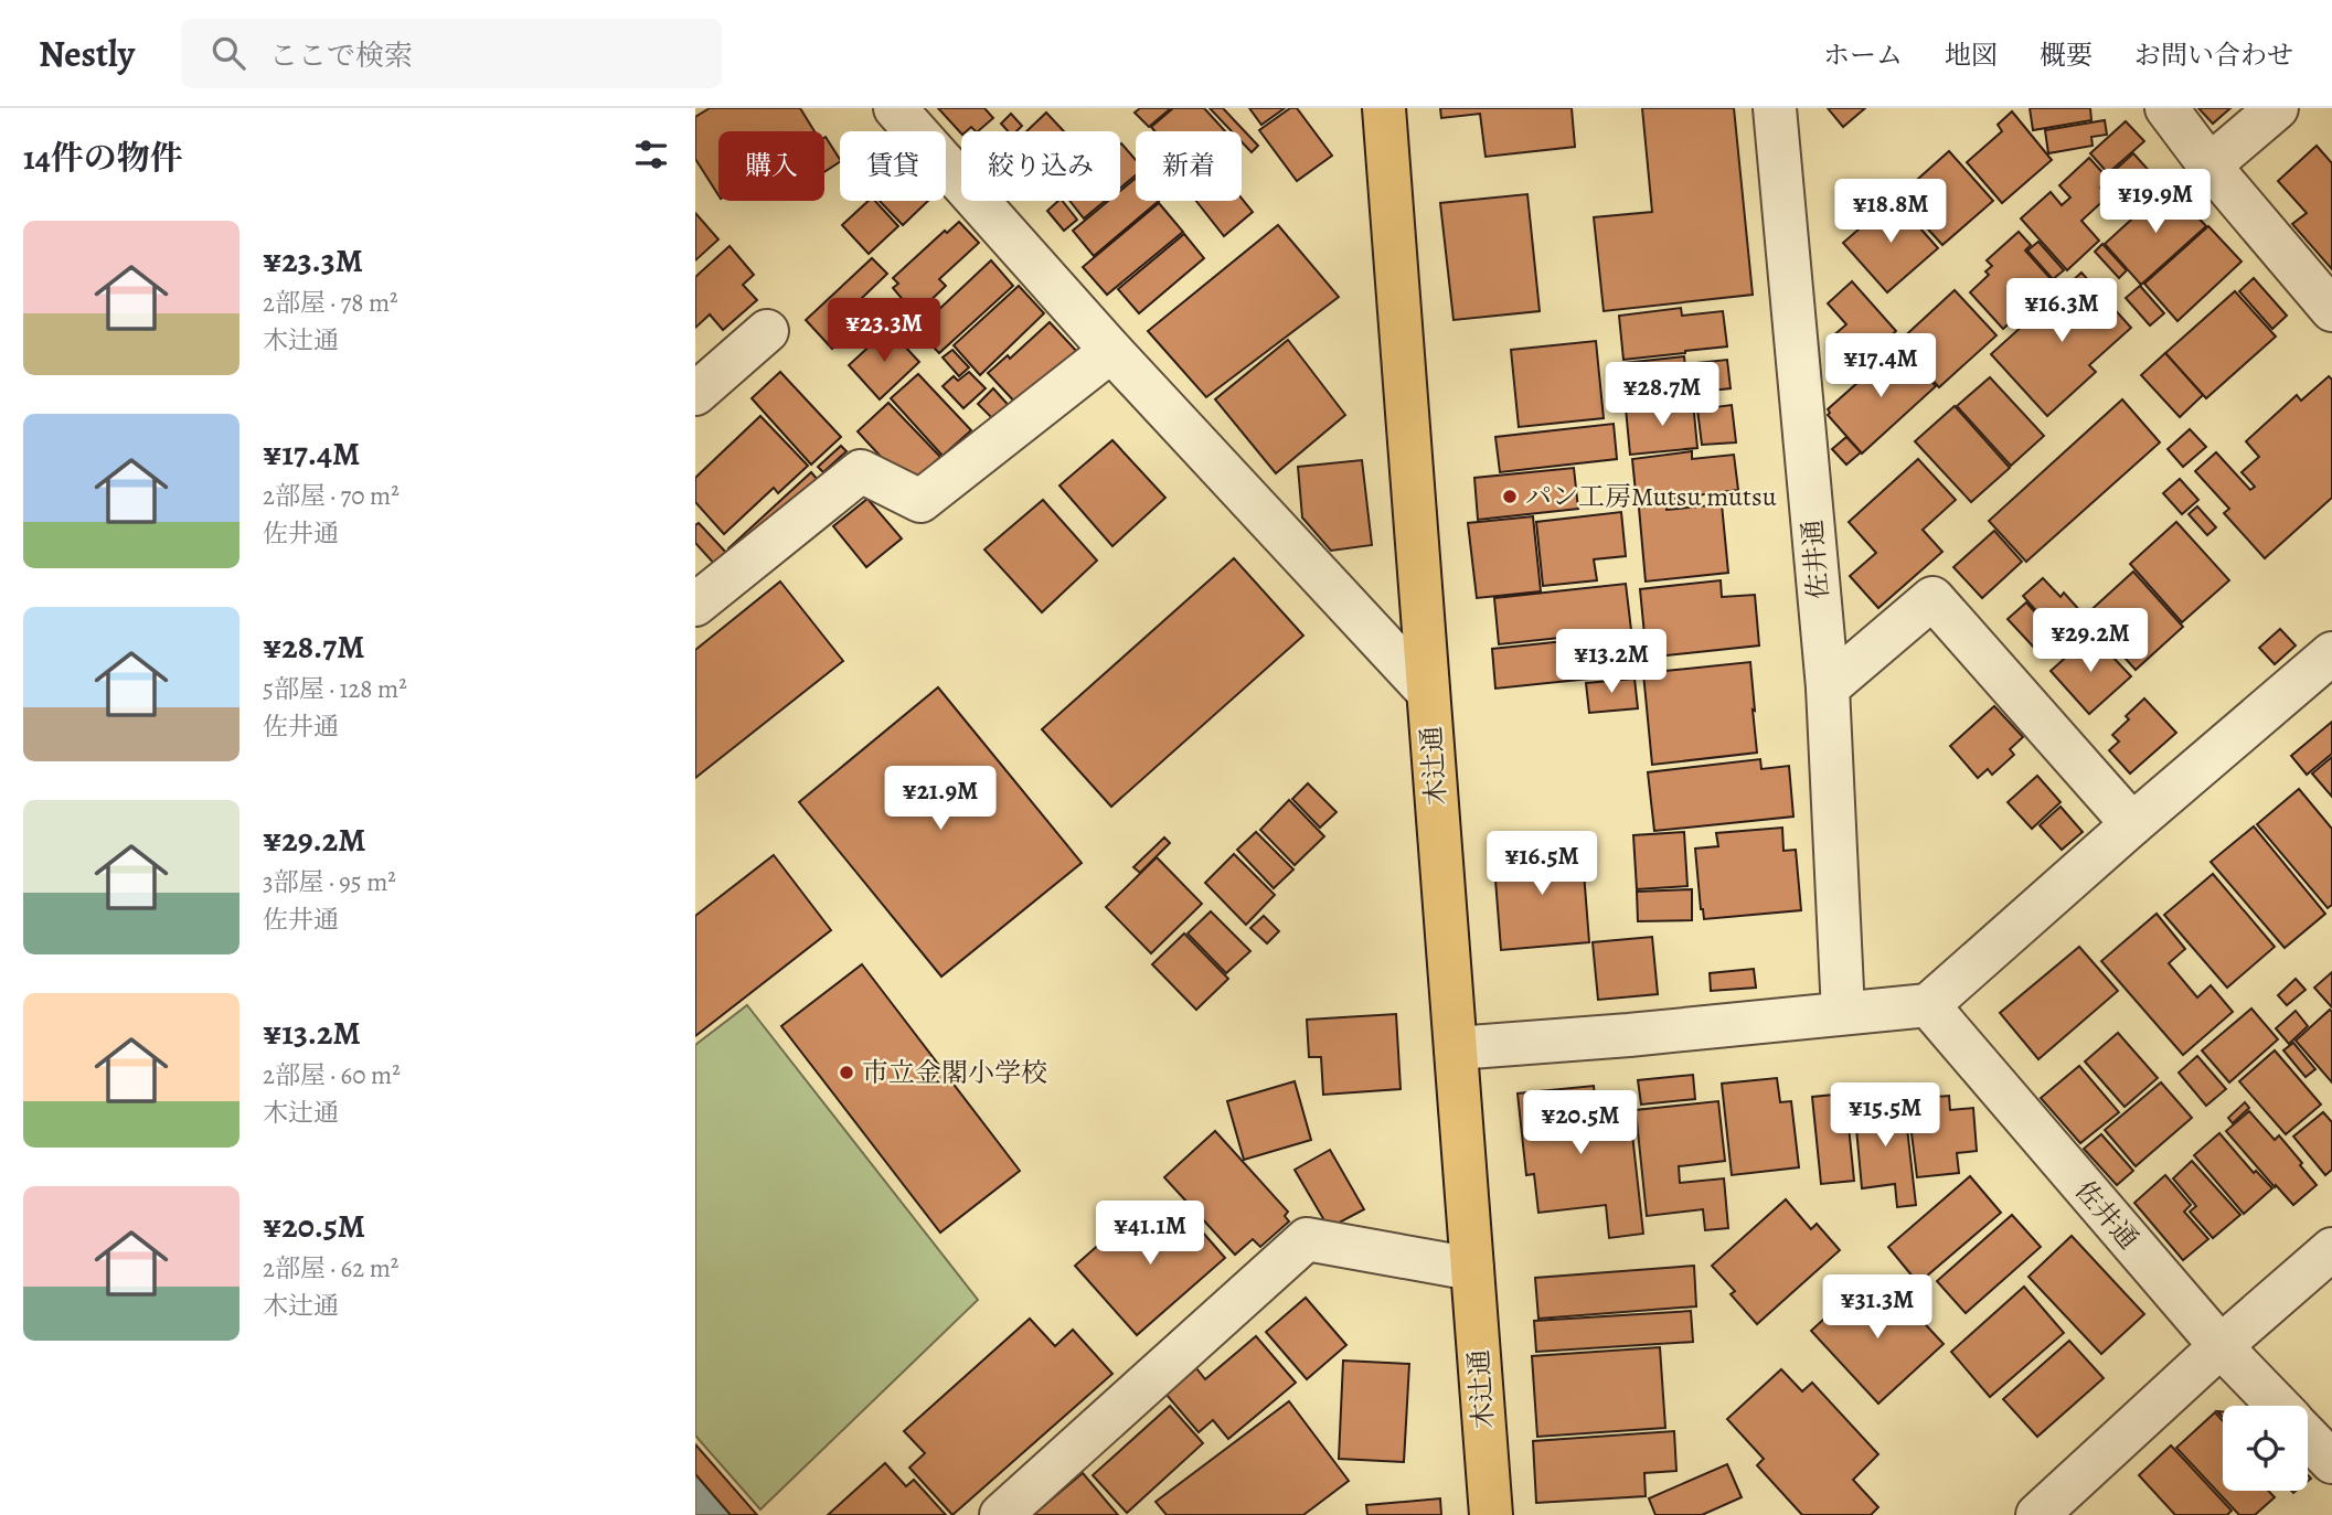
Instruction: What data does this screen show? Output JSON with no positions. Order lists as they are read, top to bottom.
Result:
{
  "streets": {
    "main road": ["木辻通"],
    "street": ["佐井通"]
  },
  "places": ["パン工房Mutsu mutsu", "市立金閣小学校"],
  "page": {
    "header": "Nestly",
    "search": "ここで検索",
    "nav": [
      "ホーム",
      "地図",
      "概要",
      "お問い合わせ"
    ],
    "heading": "14件の物件",
    "chip": [
      "購入",
      "賃貸",
      "絞り込み",
      "新着"
    ],
    "price": [
      "¥19.9M",
      "¥18.8M",
      "¥16.3M",
      "¥23.3M",
      "¥17.4M",
      "¥28.7M",
      "¥29.2M",
      "¥13.2M",
      "¥21.9M",
      "¥16.5M",
      "¥15.5M",
      "¥20.5M",
      "¥41.1M",
      "¥31.3M"
    ],
    "list": [
      {
        "name": "¥23.3M",
        "note": "2部屋 · 78 m² · 木辻通"
      },
      {
        "name": "¥17.4M",
        "note": "2部屋 · 70 m² · 佐井通"
      },
      {
        "name": "¥28.7M",
        "note": "5部屋 · 128 m² · 佐井通"
      },
      {
        "name": "¥29.2M",
        "note": "3部屋 · 95 m² · 佐井通"
      },
      {
        "name": "¥13.2M",
        "note": "2部屋 · 60 m² · 木辻通"
      },
      {
        "name": "¥20.5M",
        "note": "2部屋 · 62 m² · 木辻通"
      }
    ]
  }
}
